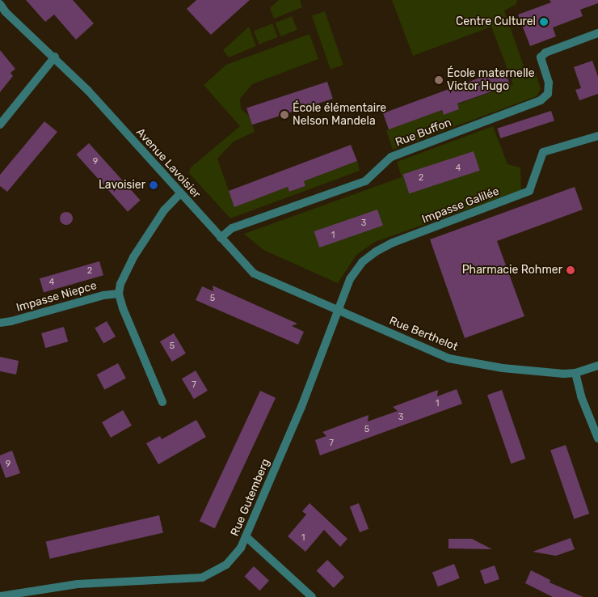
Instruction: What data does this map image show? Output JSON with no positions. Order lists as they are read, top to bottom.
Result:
{
  "streets": {
    "street": [
      "Rue Buffon",
      "Avenue Lavoisier",
      "Impasse Galilée",
      "Impasse Niepce",
      "Rue Berthelot",
      "Rue Gutemberg"
    ]
  },
  "crossings": [
    ["Rue Buffon", "Avenue Lavoisier"],
    ["Avenue Lavoisier", "Impasse Galilée"],
    ["Avenue Lavoisier", "Rue Berthelot"],
    ["Avenue Lavoisier", "Rue Gutemberg"],
    ["Impasse Galilée", "Rue Berthelot"],
    ["Impasse Galilée", "Rue Gutemberg"],
    ["Rue Berthelot", "Rue Gutemberg"]
  ],
  "places": [
    "Centre Culturel",
    "École maternelle Victor Hugo",
    "École élémentaire Nelson Mandela",
    "Lavoisier",
    "Pharmacie Rohmer"
  ],
  "house_numbers": [
    "9",
    "4",
    "2",
    "3",
    "1",
    "2",
    "4",
    "5",
    "5",
    "7",
    "1",
    "3",
    "5",
    "7",
    "9",
    "1"
  ]
}
